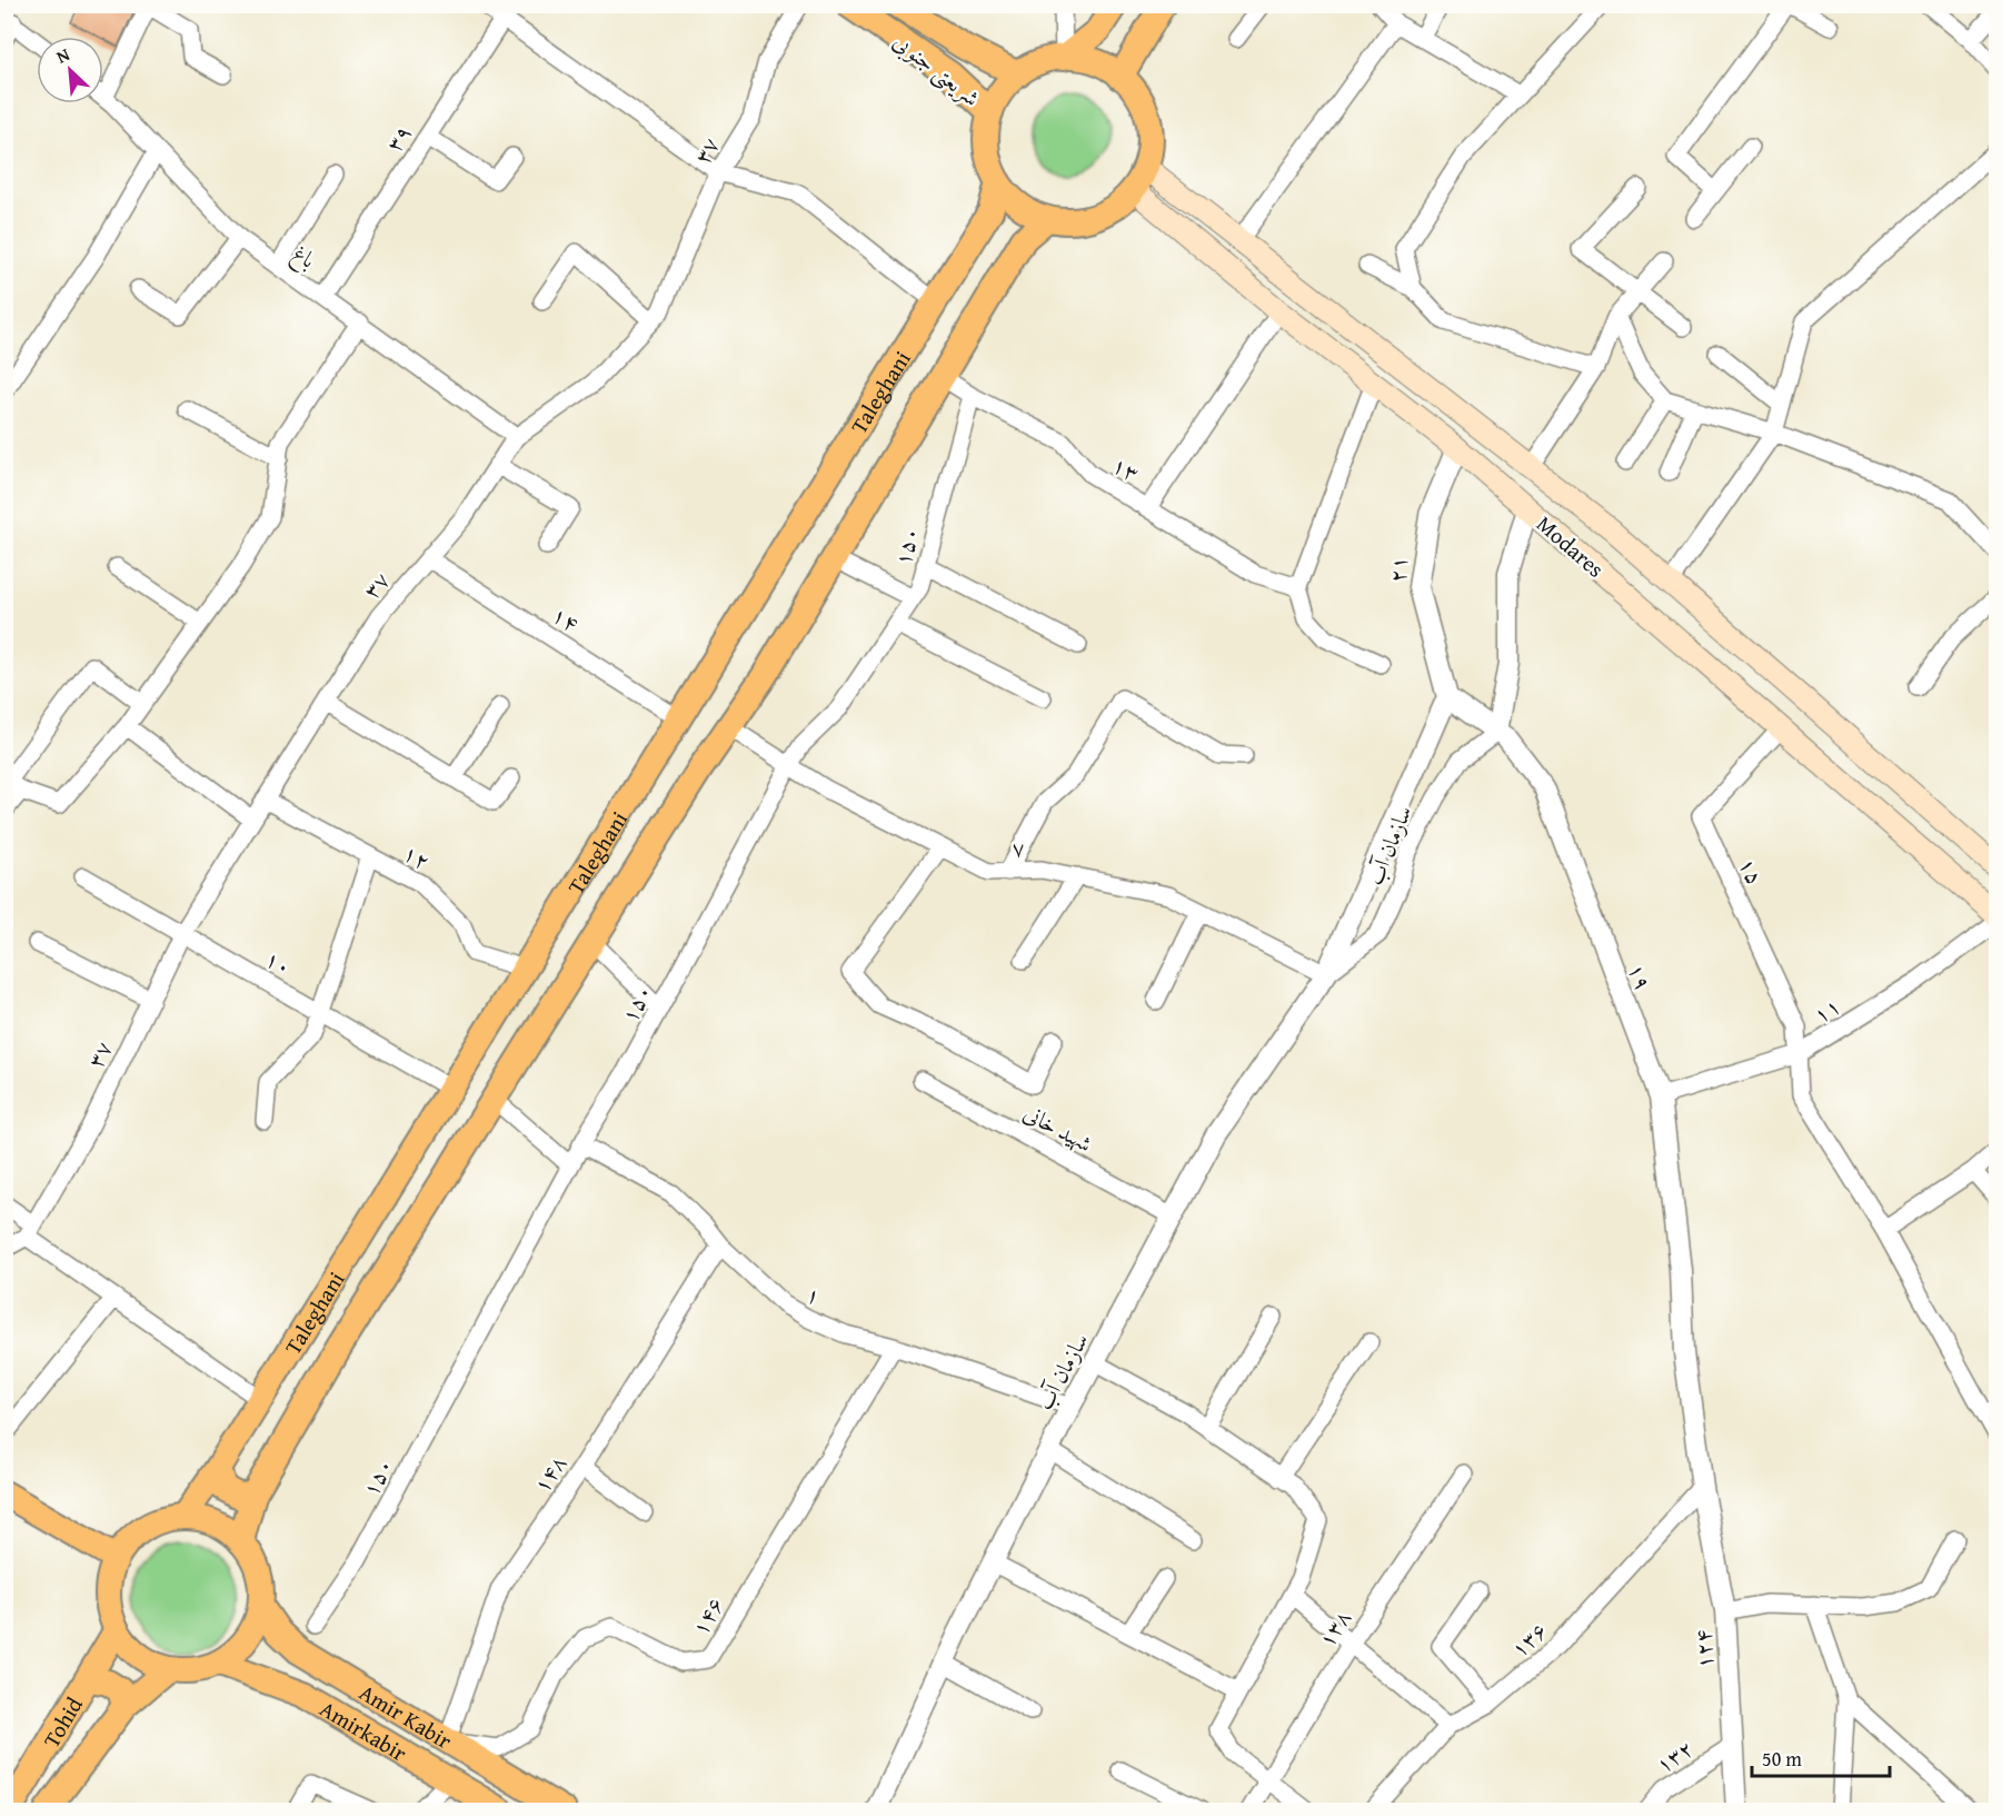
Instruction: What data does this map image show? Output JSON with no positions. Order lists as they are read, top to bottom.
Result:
{
  "streets": {
    "main road": [
      "شریعتی جنوبی",
      "Taleghani",
      "Modares",
      "Amir Kabir",
      "Tohid",
      "Amirkabir"
    ],
    "street": [
      "۳۹",
      "۳۷",
      "باغ",
      "۱۳",
      "۱۵۰",
      "۲۱",
      "۱۴",
      "سازمان آب",
      "۷",
      "۱۲",
      "۱۵",
      "۱۰",
      "۱۹",
      "۱۱",
      "شهید خانی",
      "۱",
      "۱۴۸",
      "۱۴۶",
      "۱۳۸",
      "۱۳۶",
      "۱۲۴",
      "۱۳۲"
    ]
  },
  "crossings": [
    ["شریعتی جنوبی", "Taleghani"],
    ["شریعتی جنوبی", "Modares"],
    ["۳۹", "باغ"],
    ["۳۷", "باغ"],
    ["۳۷", "۱۴"],
    ["۳۷", "۱۲"],
    ["۳۷", "۱۰"],
    ["Taleghani", "۱۳"],
    ["Taleghani", "Modares"],
    ["Taleghani", "۱۴"],
    ["Taleghani", "۷"],
    ["Taleghani", "۱۲"],
    ["Taleghani", "۱۰"],
    ["Taleghani", "Amir Kabir"],
    ["Taleghani", "Tohid"],
    ["Taleghani", "Amirkabir"],
    ["۱۳", "۱۵۰"],
    ["۱۵۰", "۷"],
    ["۱۵۰", "۱"],
    ["Modares", "۲۱"],
    ["Modares", "۱۵"],
    ["۲۱", "سازمان آب"],
    ["۲۱", "۱۹"],
    ["سازمان آب", "۷"],
    ["سازمان آب", "۱۹"],
    ["سازمان آب", "شهید خانی"],
    ["سازمان آب", "۱"],
    ["۱۵", "۱۱"],
    ["۱۹", "۱۱"],
    ["۱۹", "۱۳۶"],
    ["۱۹", "۱۲۴"],
    ["۱", "۱۴۸"],
    ["۱", "۱۴۶"],
    ["۱۴۸", "۱۴۶"],
    ["۱۴۸", "Amir Kabir"],
    ["۱۴۶", "Amir Kabir"],
    ["۱۳۶", "۱۲۴"],
    ["۱۲۴", "۱۳۲"],
    ["Amir Kabir", "Tohid"],
    ["Amir Kabir", "Amirkabir"],
    ["Tohid", "Amirkabir"]
  ],
  "scale_bar": "50 m",
  "north": "top left"
}
